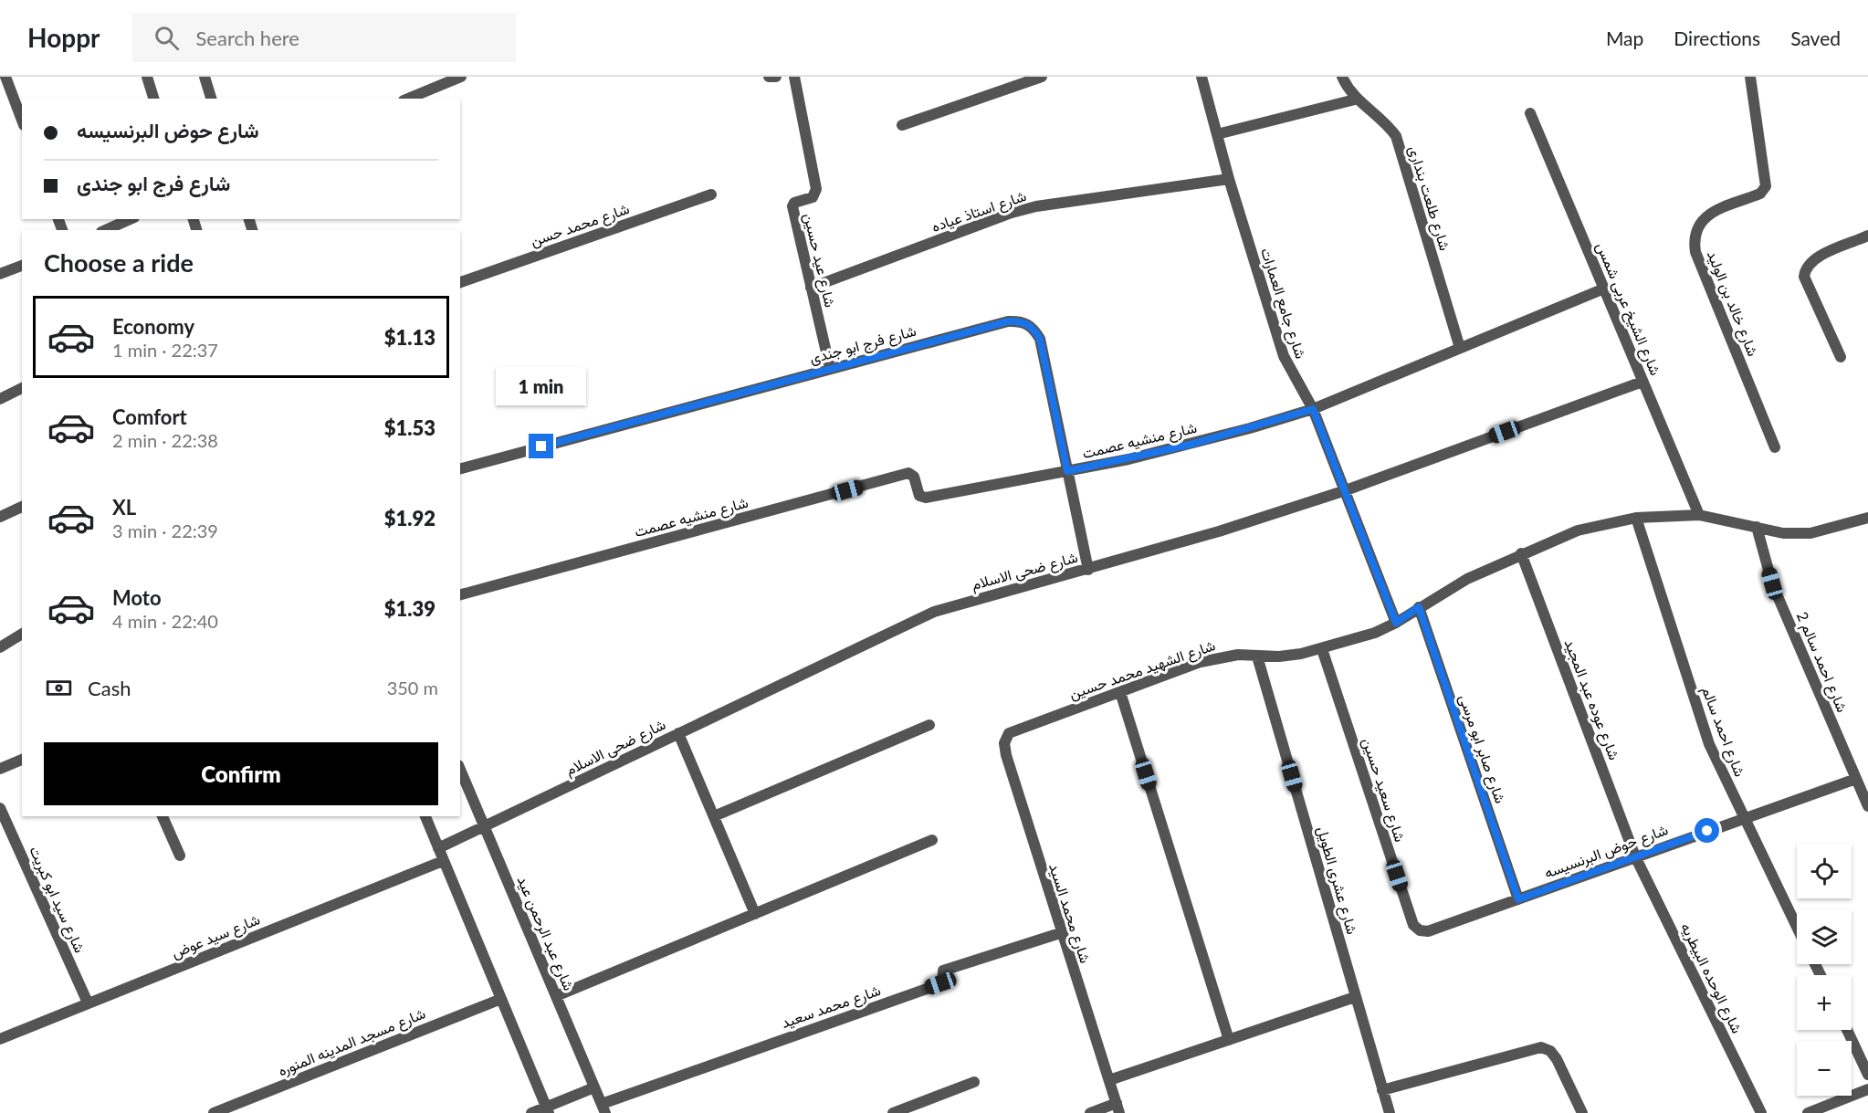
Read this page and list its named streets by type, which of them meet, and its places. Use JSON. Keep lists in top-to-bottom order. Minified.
{"streets":{"street":["شارع طلعت بندارى","شارع استاذ عياده","شارع محمد حسن","شارع عيد حسين","شارع جامع العمارات","شارع خالد بن الوليد","شارع الشيخ عربى شمس","شارع فرج ابو جندى","شارع منشيه عصمت","شارع ضحى الاسلام","شارع احمد سالم 2","شارع الشهيد محمد حسين","شارع عوده عبد المجيد","شارع احمد سالم","شارع صابر ابو مرسى","شارع سعيد حسين","شارع حوض البرنسيسه","شارع عشرى الطويل","شارع سيد ابو كبريت","شارع محمد السيد","شارع عبد الرحمن عيد","شارع سيد عوض","شارع الوحده البيطريه","شارع محمد سعيد","شارع مسجد المدينه المنوره"]},"crossings":[["شارع طلعت بندارى","شارع منشيه عصمت"],["شارع استاذ عياده","شارع عيد حسين"],["شارع استاذ عياده","شارع جامع العمارات"],["شارع عيد حسين","شارع فرج ابو جندى"],["شارع جامع العمارات","شارع منشيه عصمت"],["شارع جامع العمارات","شارع ضحى الاسلام"],["شارع جامع العمارات","شارع الشهيد محمد حسين"],["شارع الشيخ عربى شمس","شارع منشيه عصمت"],["شارع الشيخ عربى شمس","شارع ضحى الاسلام"],["شارع الشيخ عربى شمس","شارع الشهيد محمد حسين"],["شارع فرج ابو جندى","شارع منشيه عصمت"],["شارع فرج ابو جندى","شارع ضحى الاسلام"],["شارع ضحى الاسلام","شارع عبد الرحمن عيد"],["شارع احمد سالم 2","شارع الشهيد محمد حسين"],["شارع احمد سالم 2","شارع حوض البرنسيسه"],["شارع الشهيد محمد حسين","شارع عوده عبد المجيد"],["شارع الشهيد محمد حسين","شارع احمد سالم"],["شارع الشهيد محمد حسين","شارع صابر ابو مرسى"],["شارع الشهيد محمد حسين","شارع سعيد حسين"],["شارع الشهيد محمد حسين","شارع عشرى الطويل"],["شارع الشهيد محمد حسين","شارع محمد السيد"],["شارع عوده عبد المجيد","شارع حوض البرنسيسه"],["شارع عوده عبد المجيد","شارع الوحده البيطريه"],["شارع احمد سالم","شارع حوض البرنسيسه"],["شارع صابر ابو مرسى","شارع حوض البرنسيسه"],["شارع سعيد حسين","شارع حوض البرنسيسه"],["شارع حوض البرنسيسه","شارع الوحده البيطريه"],["شارع سيد ابو كبريت","شارع سيد عوض"],["شارع محمد السيد","شارع محمد سعيد"],["شارع عبد الرحمن عيد","شارع محمد سعيد"]],"page":{"header":"Hoppr","search":"Search here","nav":["Map","Directions","Saved"],"banner":["شارع حوض البرنسيسه","شارع فرج ابو جندى"],"heading":"Choose a ride","list":[{"name":"Economy","note":"1 min · 22:37","value":"$1.13"},{"name":"Comfort","note":"2 min · 22:38","value":"$1.53"},{"name":"XL","note":"3 min · 22:39","value":"$1.92"},{"name":"Moto","note":"4 min · 22:40","value":"$1.39"}],"bubble":"1 min","pay":["Cash","350 m"],"buttons":"Confirm","map_buttons":["+","−"]}}
